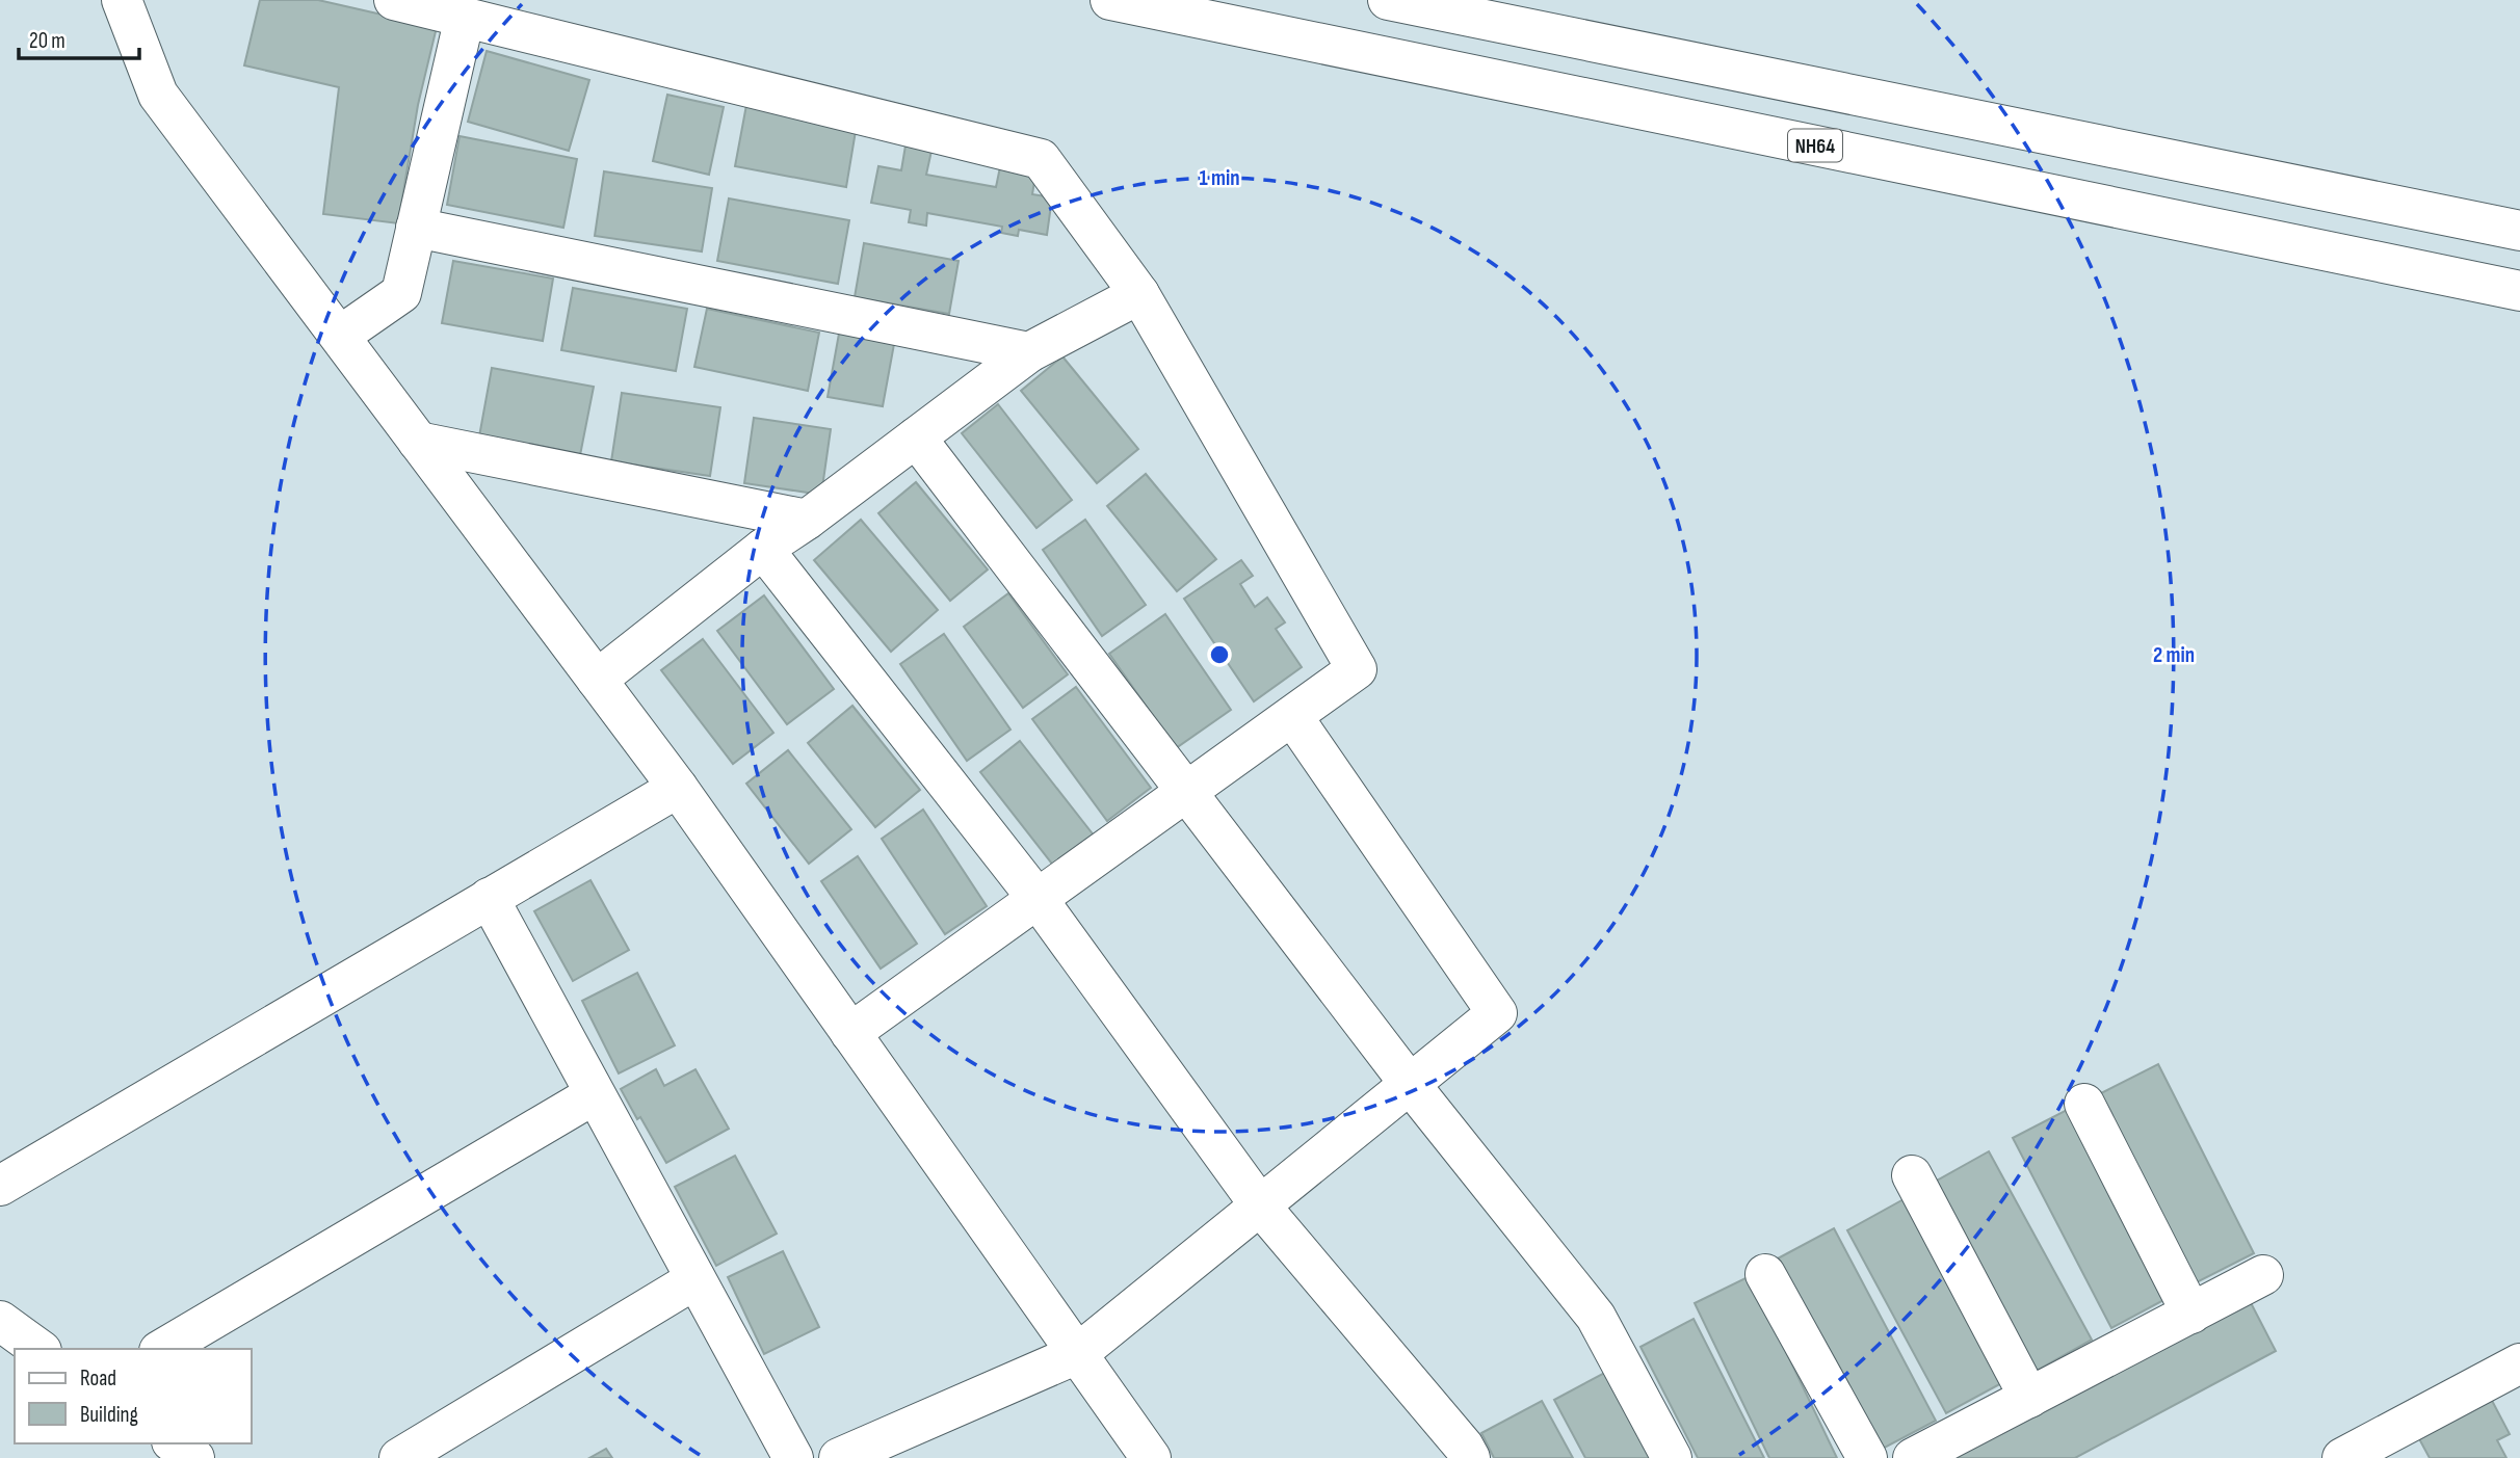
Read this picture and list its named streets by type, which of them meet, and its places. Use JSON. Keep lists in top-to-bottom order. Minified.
{"streets":{"main road":["NH64"]},"legend":["Road","Building"],"scale_bar":"20 m","rings":["1 min","2 min"]}
